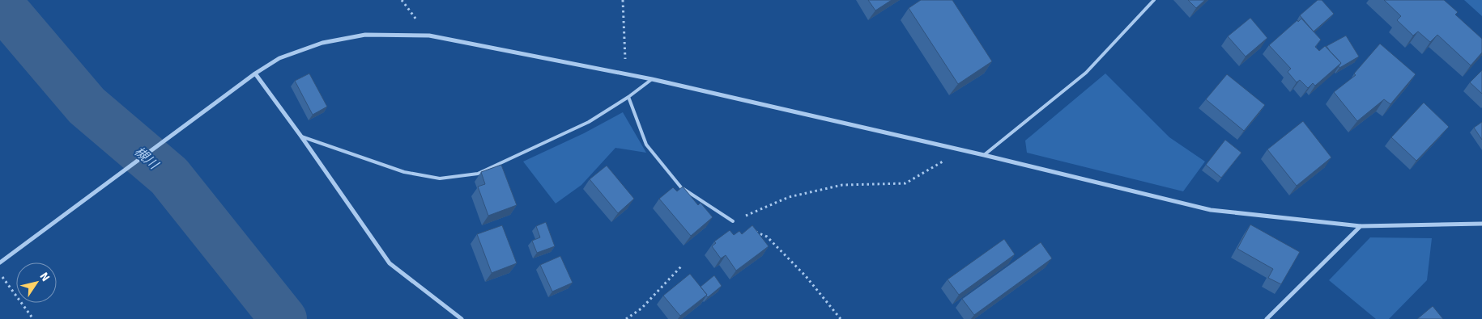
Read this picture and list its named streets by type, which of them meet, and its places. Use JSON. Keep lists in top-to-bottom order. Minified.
{"water":["槻川"],"north":"top right"}
